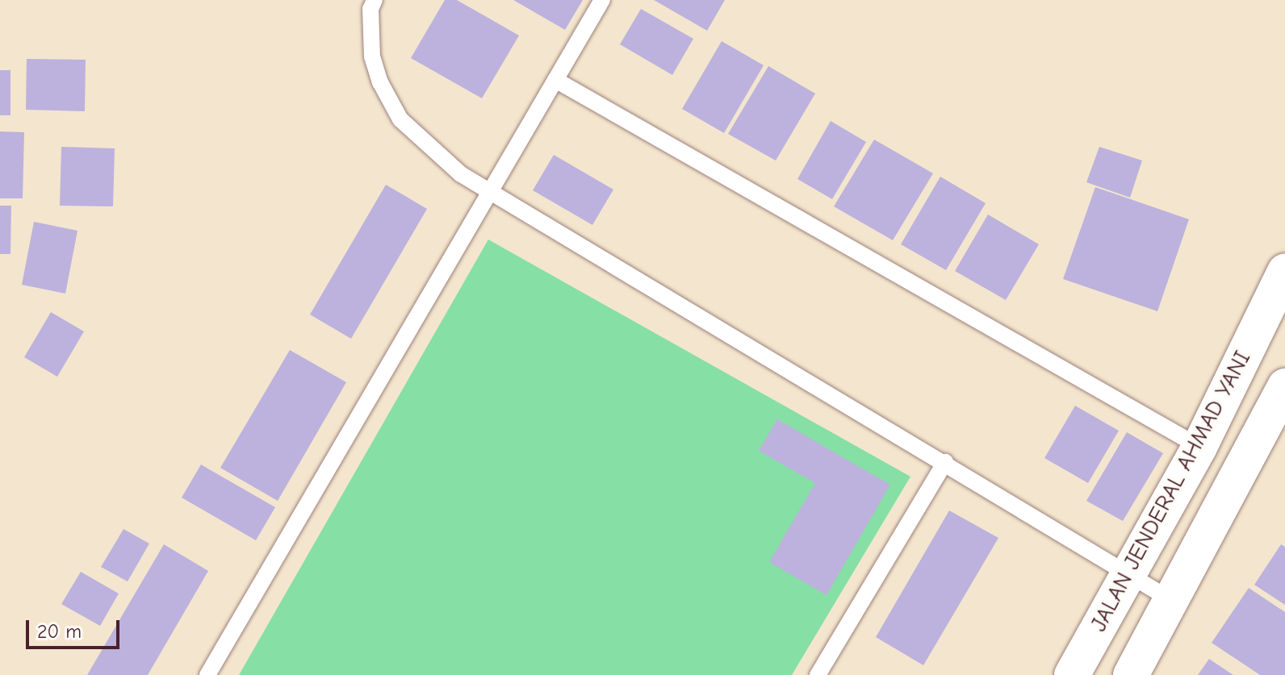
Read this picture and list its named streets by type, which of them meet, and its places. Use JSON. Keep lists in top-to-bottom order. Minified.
{"streets":{"main road":["JALAN JENDERAL AHMAD YANI"]},"scale_bar":"20 m"}
